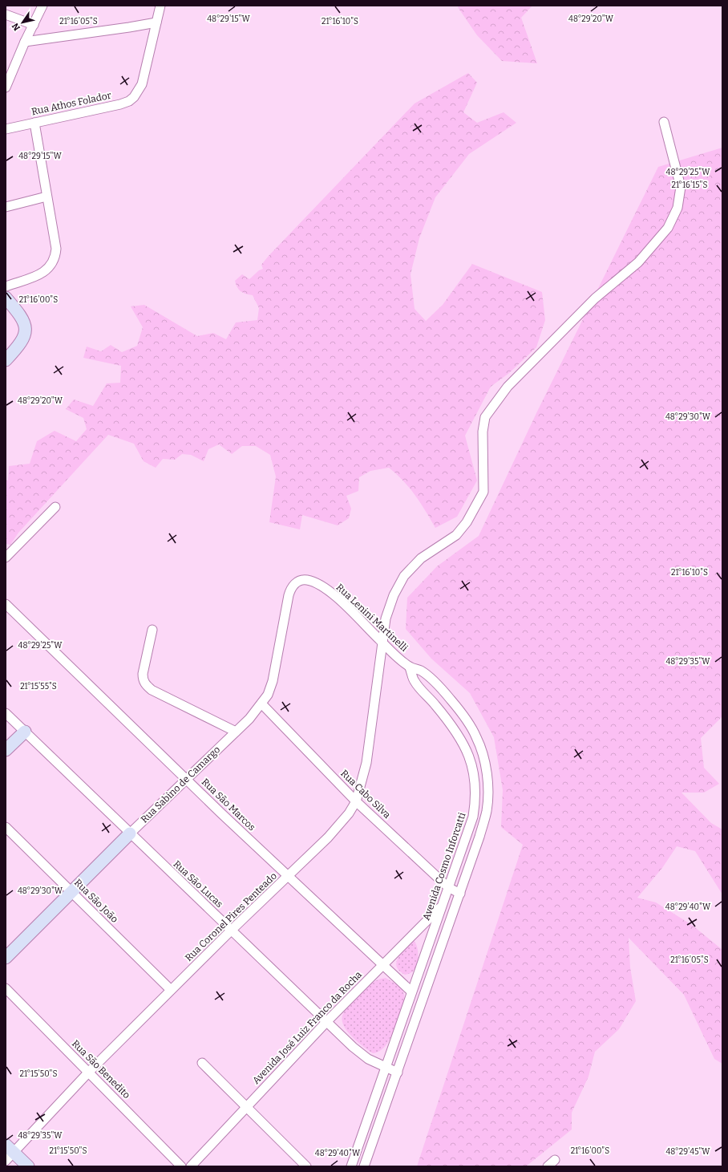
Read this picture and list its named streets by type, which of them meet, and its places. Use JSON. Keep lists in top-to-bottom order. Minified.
{"streets":{"street":["Rua Athos Folador","Rua Lenini Martinelli","Rua Sabino de Camargo","Rua Cabo Silva","Rua São Marcos","Avenida Cosmo Inforcatti","Rua São Lucas","Rua São João","Rua Coronel Pires Penteado","Avenida José Luiz Franco da Rocha","Rua São Benedito"]},"crossings":[["Rua Lenini Martinelli","Rua Sabino de Camargo"],["Rua Lenini Martinelli","Avenida Cosmo Inforcatti"],["Rua Lenini Martinelli","Rua Coronel Pires Penteado"],["Rua Sabino de Camargo","Rua Cabo Silva"],["Rua Sabino de Camargo","Rua São Marcos"],["Rua Sabino de Camargo","Rua São Lucas"],["Rua Sabino de Camargo","Rua São João"],["Rua Cabo Silva","Avenida Cosmo Inforcatti"],["Rua Cabo Silva","Rua Coronel Pires Penteado"],["Rua São Marcos","Avenida Cosmo Inforcatti"],["Rua São Marcos","Rua Coronel Pires Penteado"],["Rua São Marcos","Avenida José Luiz Franco da Rocha"],["Avenida Cosmo Inforcatti","Rua São Lucas"],["Avenida Cosmo Inforcatti","Avenida José Luiz Franco da Rocha"],["Rua São Lucas","Rua Coronel Pires Penteado"],["Rua São Lucas","Avenida José Luiz Franco da Rocha"],["Rua São João","Rua Coronel Pires Penteado"],["Rua Coronel Pires Penteado","Rua São Benedito"]],"north":"bottom left","coordinates":["48°29'15\"W","48°29'20\"W","21°16'05\"S","21°16'10\"S","48°29'25\"W","21°16'15\"S","21°16'00\"S","48°29'30\"W","48°29'35\"W","21°15'55\"S","48°29'40\"W","21°15'50\"S","48°29'45\"W"]}
